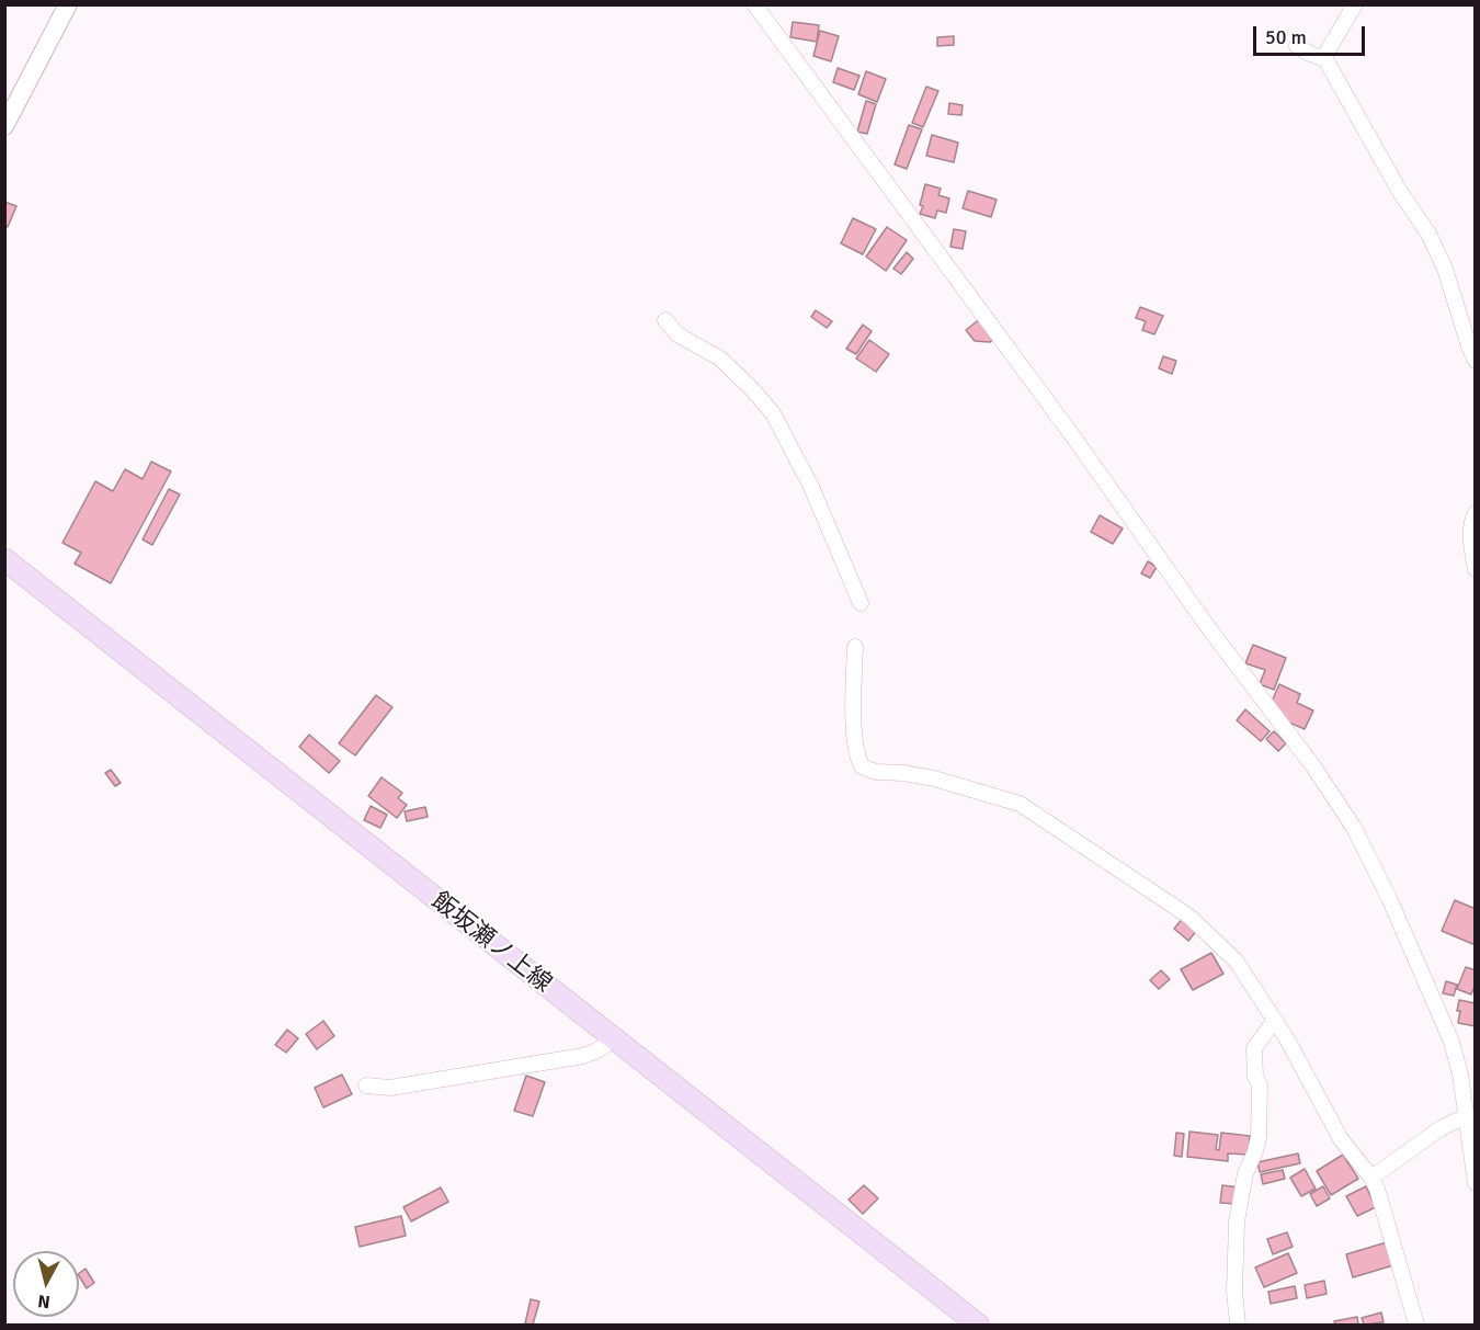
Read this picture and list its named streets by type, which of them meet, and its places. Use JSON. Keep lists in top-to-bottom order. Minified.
{"streets":{"main road":["飯坂瀬ノ上線"]},"scale_bar":"50 m","north":"bottom"}
